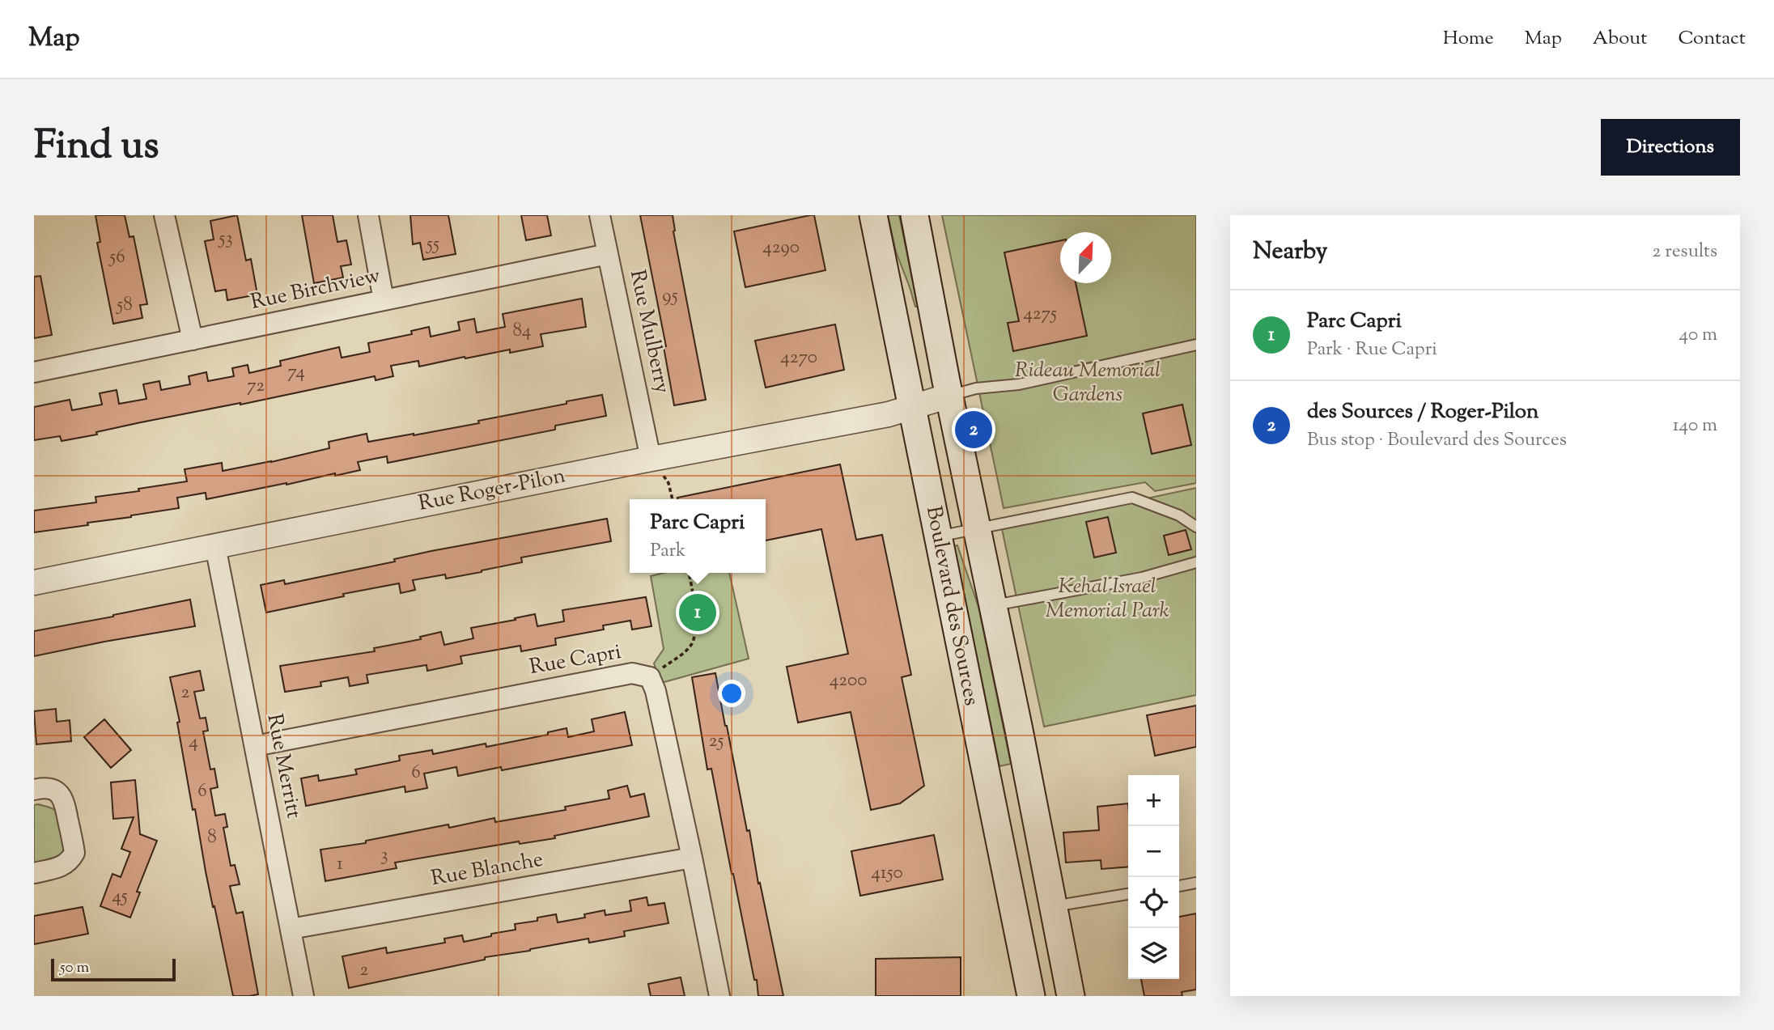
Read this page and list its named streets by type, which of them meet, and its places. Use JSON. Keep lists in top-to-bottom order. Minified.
{"streets":{"main road":["Boulevard des Sources"],"street":["Rue Birchview","Rue Mulberry","Rue Roger-Pilon","Rue Capri","Rue Merritt","Rue Blanche"]},"crossings":[["Rue Birchview","Rue Mulberry"],["Rue Mulberry","Rue Roger-Pilon"],["Rue Roger-Pilon","Boulevard des Sources"],["Rue Roger-Pilon","Rue Merritt"],["Rue Capri","Rue Merritt"],["Rue Capri","Rue Blanche"],["Rue Merritt","Rue Blanche"]],"parks":["Rideau Memorial Gardens","Kehal Israel Memorial Park"],"house_numbers":["53","55","4290","56","95","58","4275","84","4270","74","72","4200","2","25","4","6","6","8","3","1","4150","45","2"],"scale_bar":"50 m","north":"top right","page":{"header":"Map","nav":["Home","Map","About","Contact"],"title":"Find us","buttons":"Directions","heading":["Nearby","2 results"],"list":[{"mark":"1","name":"Parc Capri","note":"Park · Rue Capri","value":"40 m"},{"mark":"2","name":"des Sources / Roger-Pilon","note":"Bus stop · Boulevard des Sources","value":"140 m"}],"pins":["2","1"],"popup":["Parc Capri","Park"],"map_buttons":["+","−"],"scale":"50 m"}}
